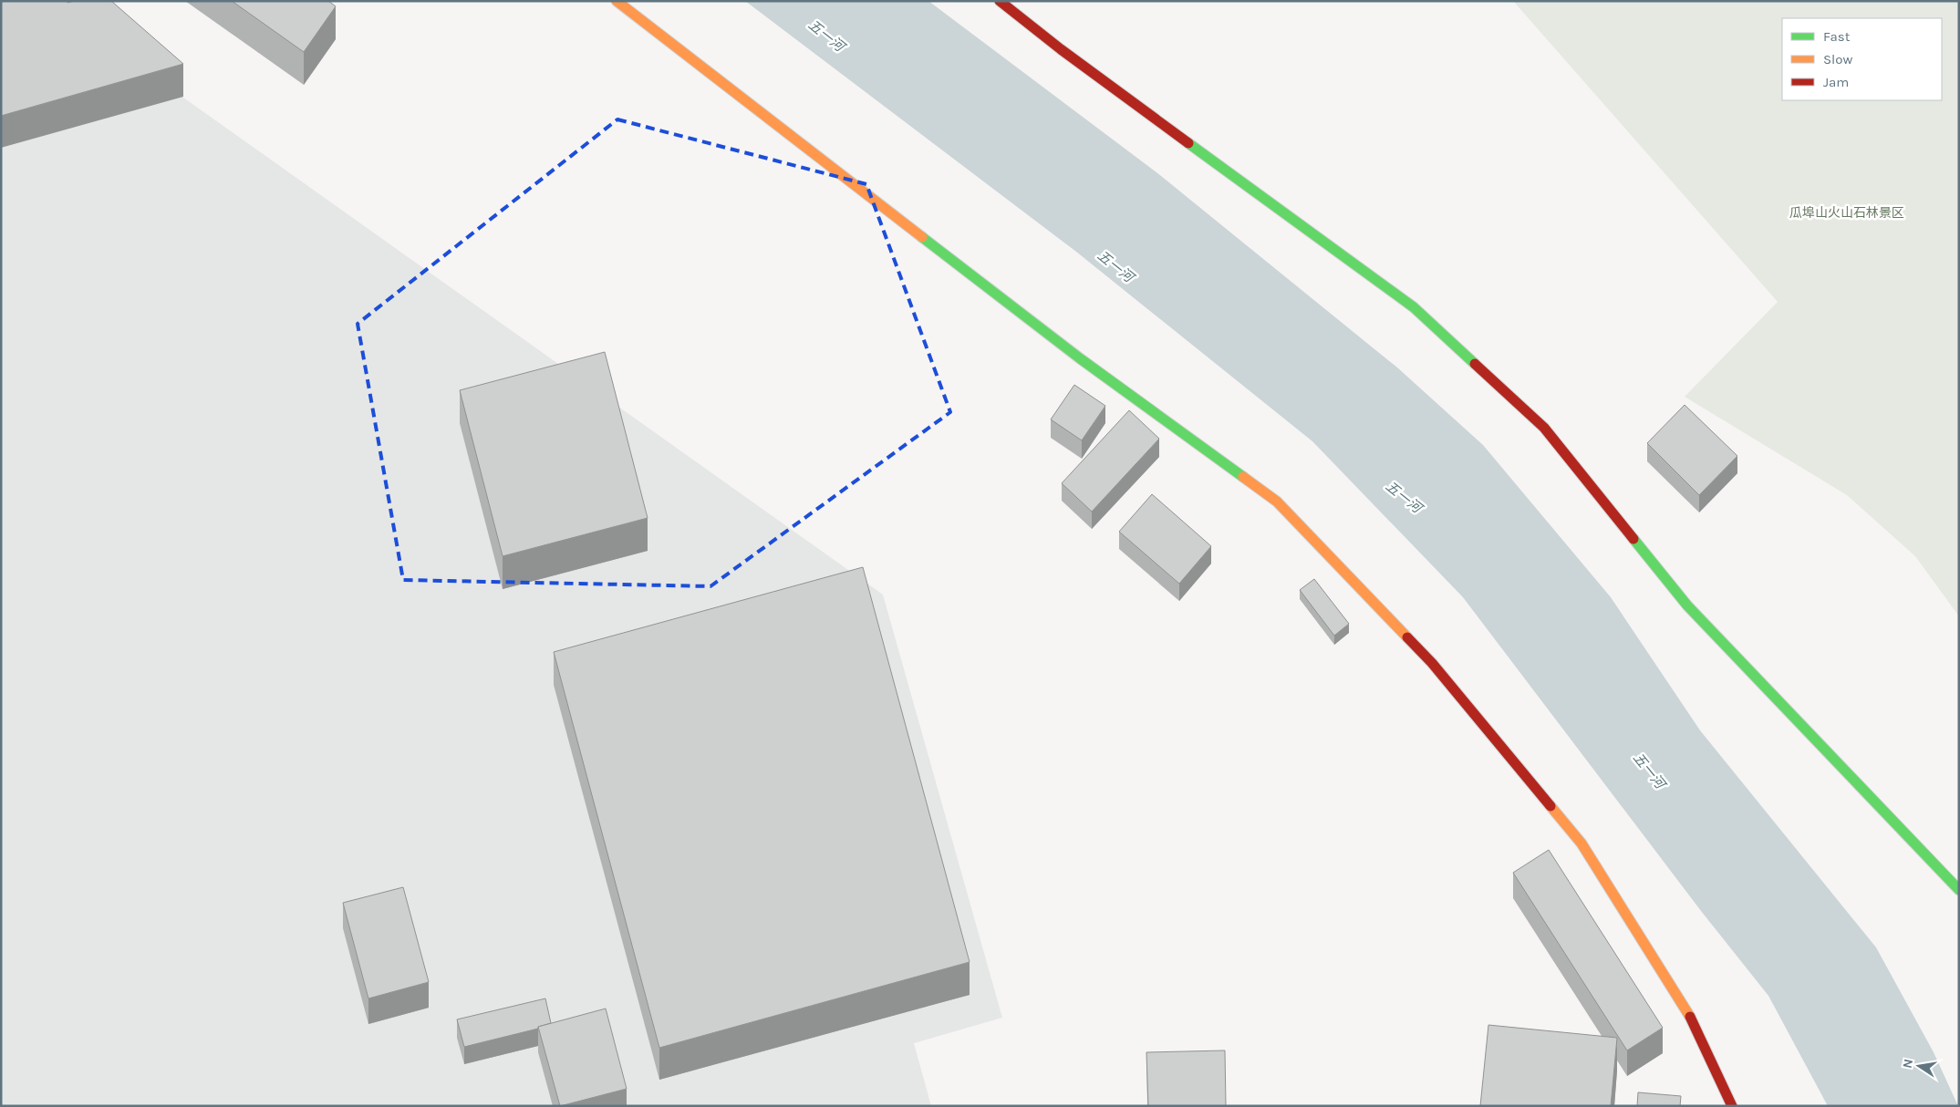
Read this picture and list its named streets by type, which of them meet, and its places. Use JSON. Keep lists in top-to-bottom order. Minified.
{"water":["五一河"],"parks":["瓜埠山火山石林景区"],"legend":["Fast","Slow","Jam"],"north":"left"}
